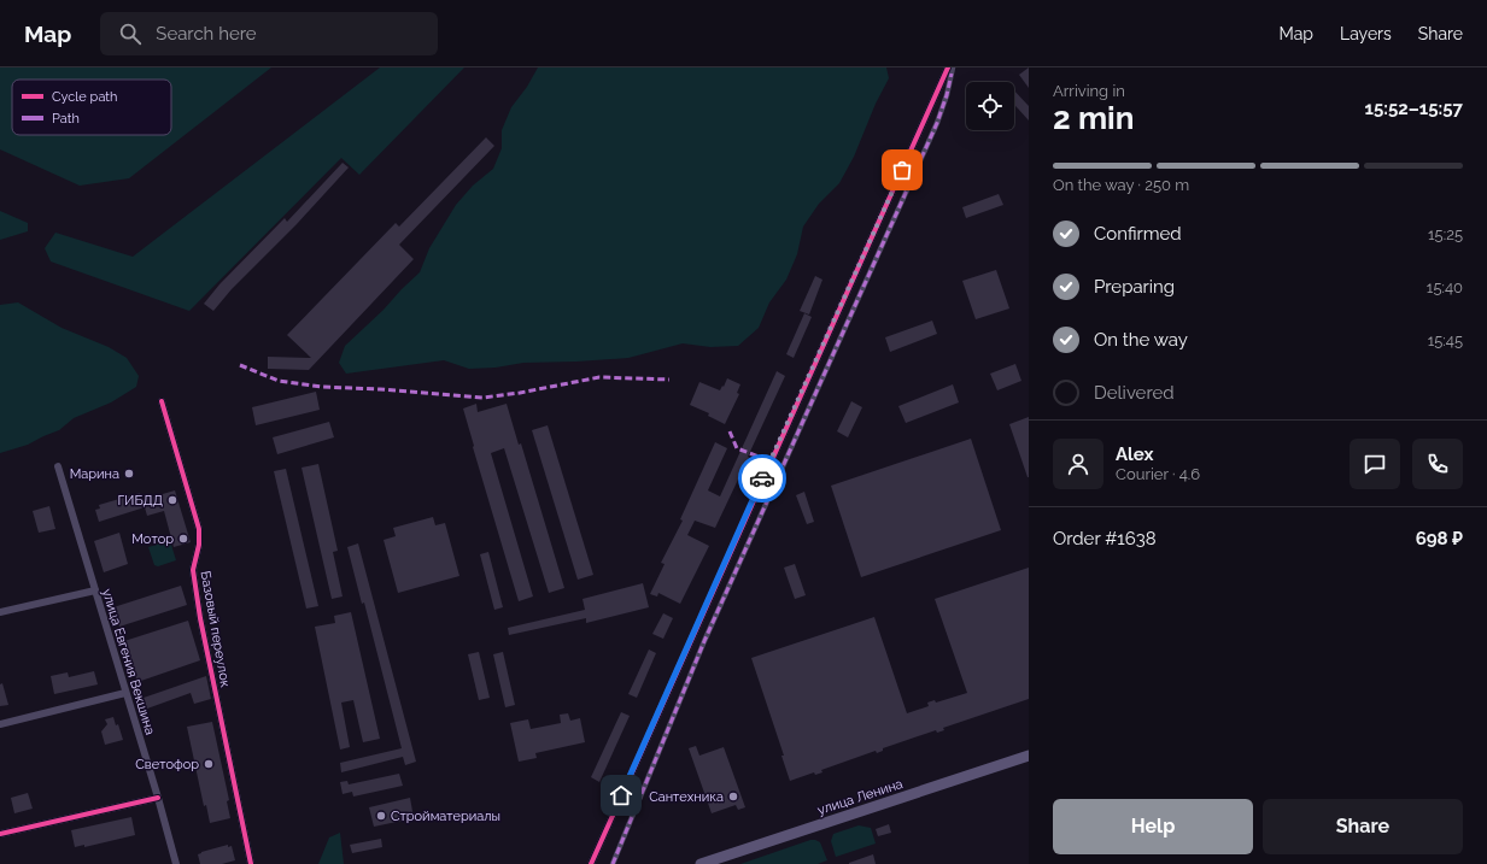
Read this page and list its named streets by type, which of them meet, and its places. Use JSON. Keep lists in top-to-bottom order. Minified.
{"streets":{"main road":["улица Ленина"],"street":["Базовый переулок","улица Евгения Векшина"]},"places":["Марина","ГИБДД","Мотор","Светофор","Сантехника","Стройматериалы"],"legend":["Cycle path","Path"],"page":{"header":"Map","search":"Search here","nav":["Map","Layers","Share"],"heading":["2 min","Arriving in","15:52–15:57"],"panel":["Alex","Courier · 4.6","Order #1638","698 ₽"],"bar":"On the way · 250 m","list":[["Confirmed","15:25"],["Preparing","15:40"],["On the way","15:45"],"Delivered"],"buttons":["Help","Share"]}}
